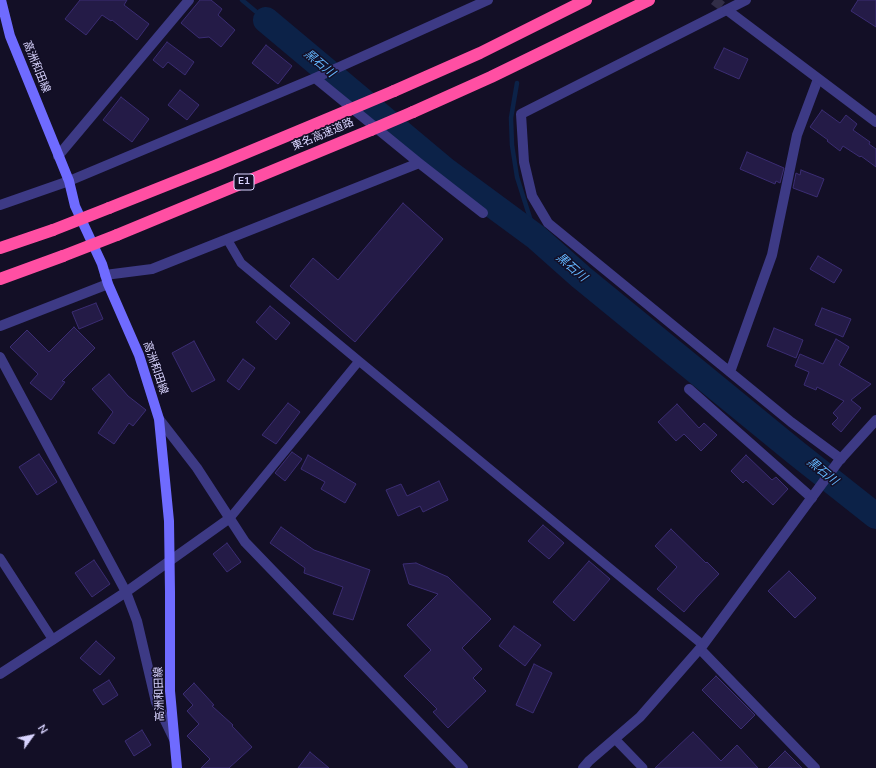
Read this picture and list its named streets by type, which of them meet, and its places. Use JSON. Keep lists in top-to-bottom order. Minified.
{"streets":{"highway":["東名高速道路","E1"],"main road":["高洲和田線"]},"water":["黒石川"],"north":"top right"}
